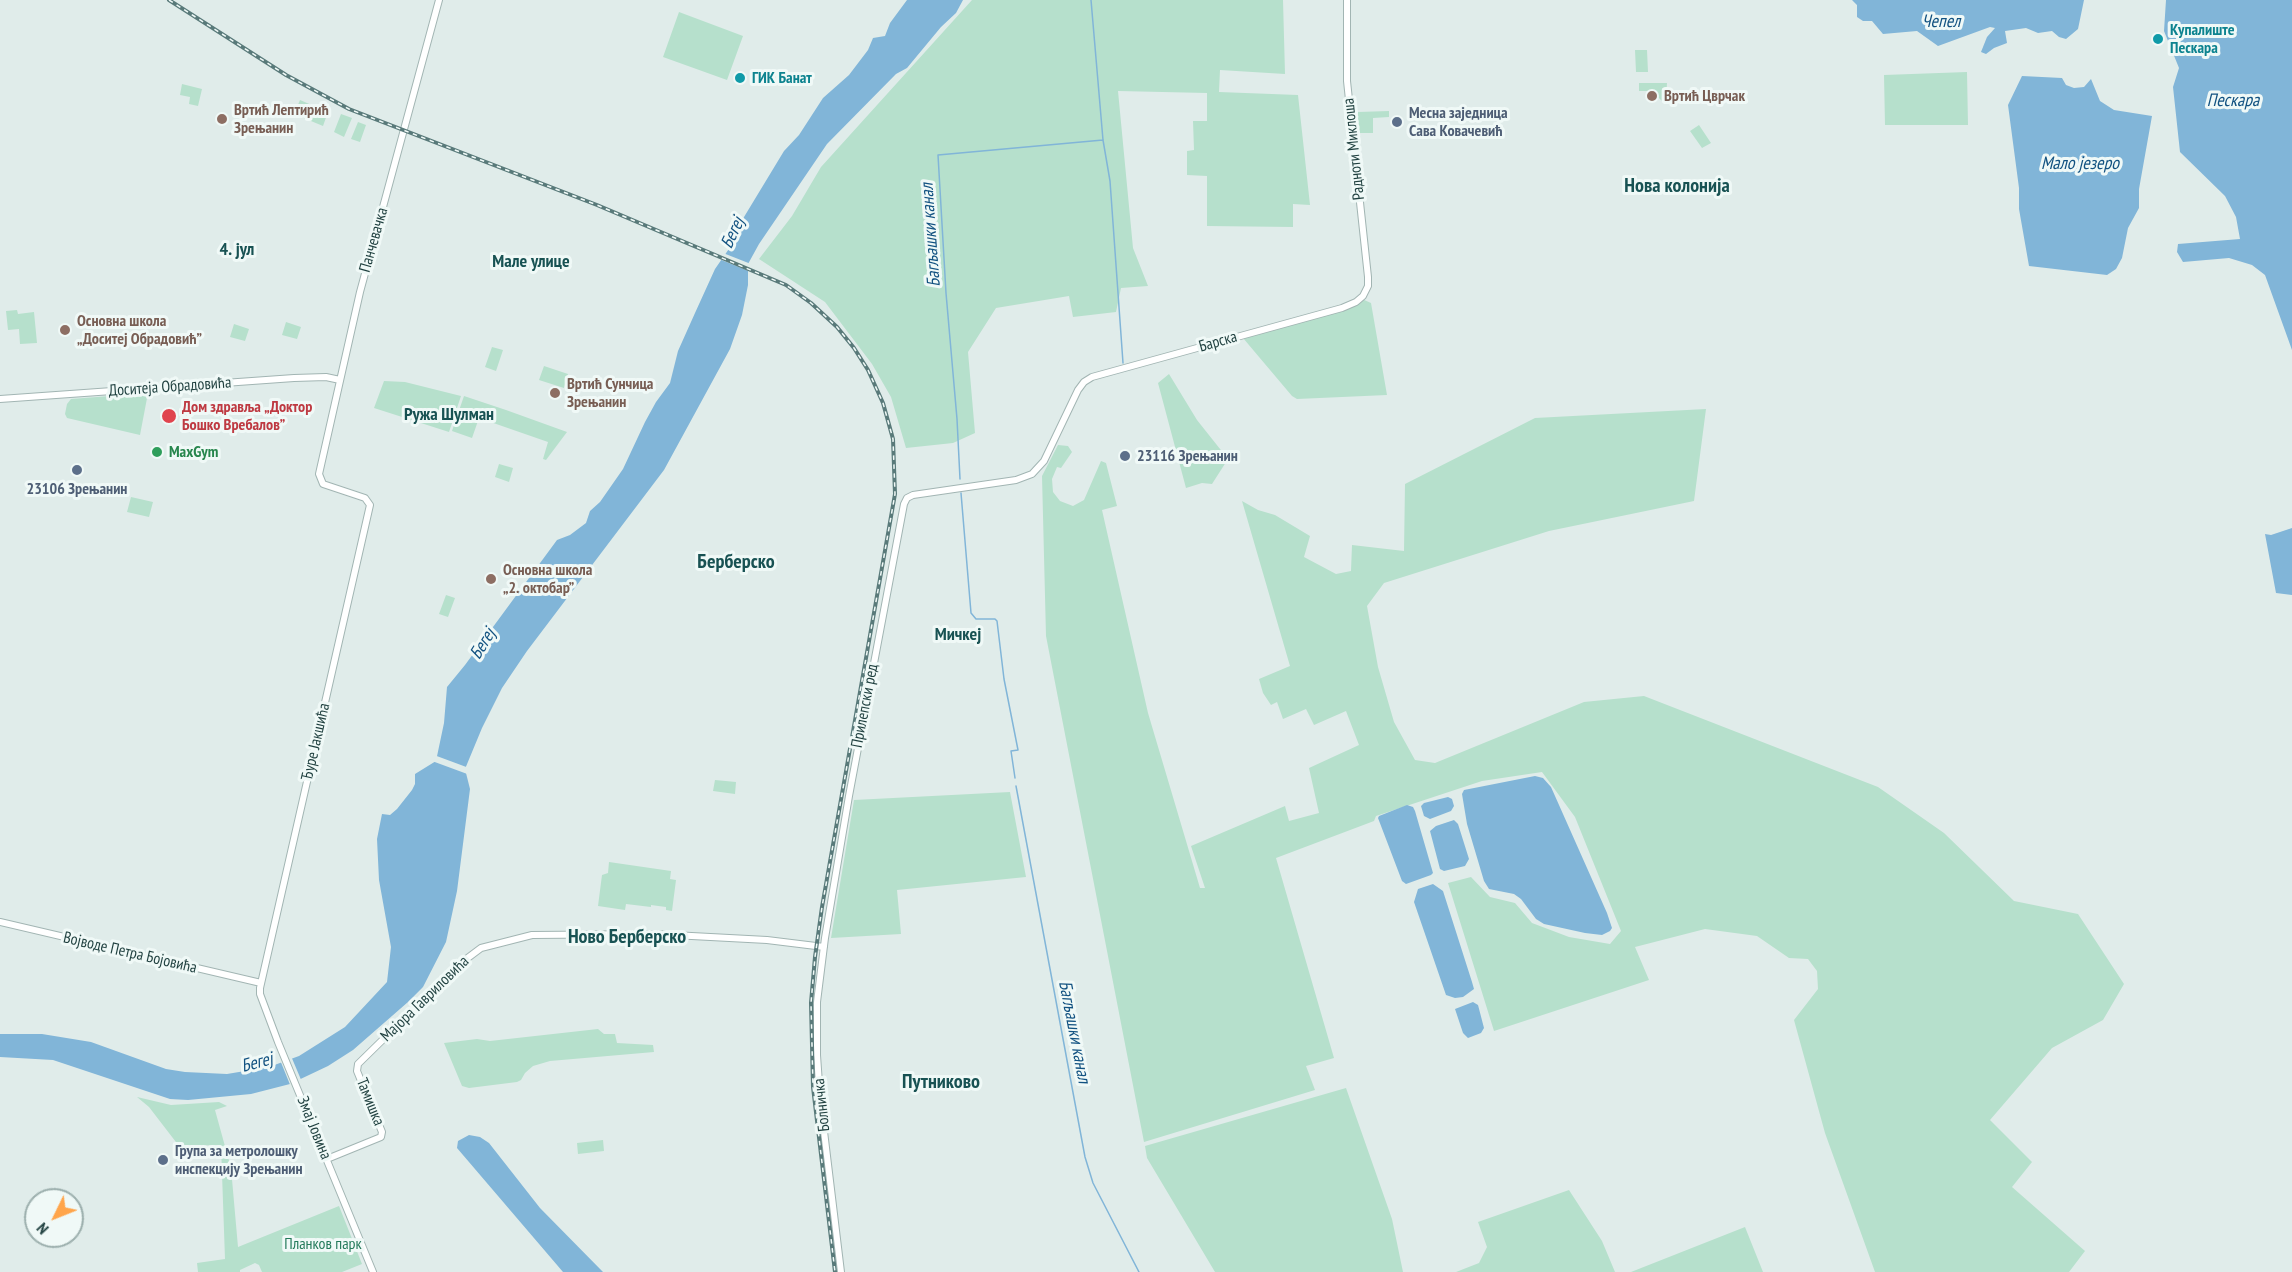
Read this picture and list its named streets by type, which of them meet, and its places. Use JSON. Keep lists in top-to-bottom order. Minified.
{"streets":{"street":["Радноти Миклоша","Панчевачка","Барска","Доситеја Обрадовића","Прилепски ред","Ђуре Јакшића","Војводе Петра Бојовића","Мајора Гавриловића","Тамишка","Болничка","Змај Јовина"]},"crossings":[["Радноти Миклоша","Барска"],["Панчевачка","Доситеја Обрадовића"],["Панчевачка","Ђуре Јакшића"],["Барска","Прилепски ред"],["Прилепски ред","Болничка"],["Ђуре Јакшића","Војводе Петра Бојовића"],["Ђуре Јакшића","Змај Јовина"],["Војводе Петра Бојовића","Змај Јовина"],["Мајора Гавриловића","Тамишка"],["Мајора Гавриловића","Болничка"],["Тамишка","Змај Јовина"]],"districts":["Нова колонија","4. јул","Мале улице","Ружа Шулман","Берберско","Мичкеј","Ново Берберско","Путниково"],"water":["Чепел","Пескара","Мало језеро","Бегеј","Багљашки канал"],"parks":["Планков парк"],"places":["Купалиште Пескара","ГИК Банат","Вртић Цврчак","Вртић Лептирић Зрењанин","Месна заједница Сава Ковачевић","Основна школа „Доситеј Обрадовић”","Вртић Сунчица Зрењанин","Дом здравља „Доктор Бошко Вребалов”","MaxGym","23116 Зрењанин","23106 Зрењанин","Основна школа „2. октобар”","Група за метролошку инспекцију Зрењанин"],"north":"bottom left"}
